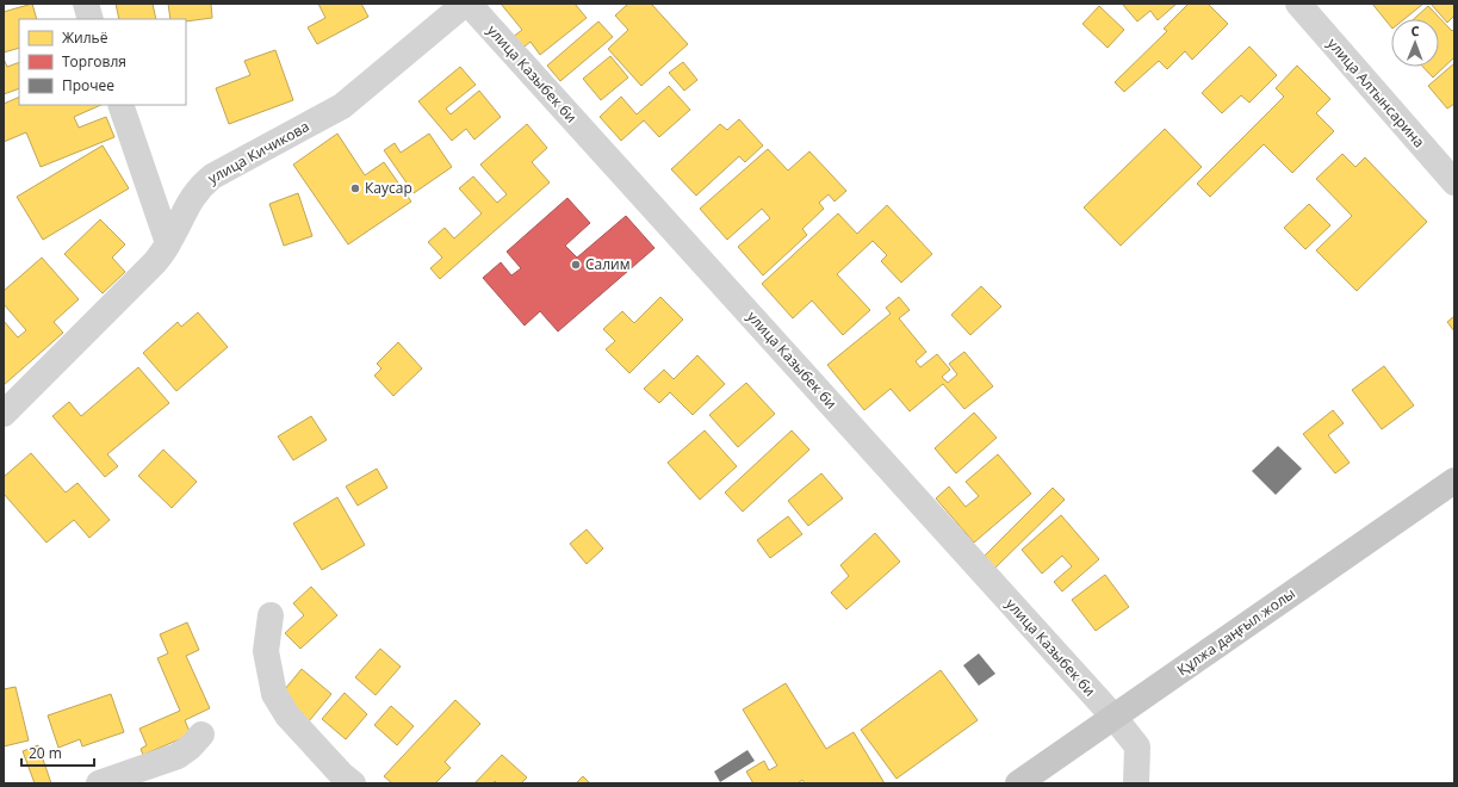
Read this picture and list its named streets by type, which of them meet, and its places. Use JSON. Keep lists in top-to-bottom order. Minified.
{"streets":{"main road":["Құлжа даңғыл жолы"],"street":["улица Казыбек би","улица Алтынсарина","улица Кичикова"]},"crossings":[["улица Казыбек би","Құлжа даңғыл жолы"]],"places":["Каусар","Салим"],"legend":["Жильё","Торговля","Прочее"],"scale_bar":"20 m","north":"top"}
